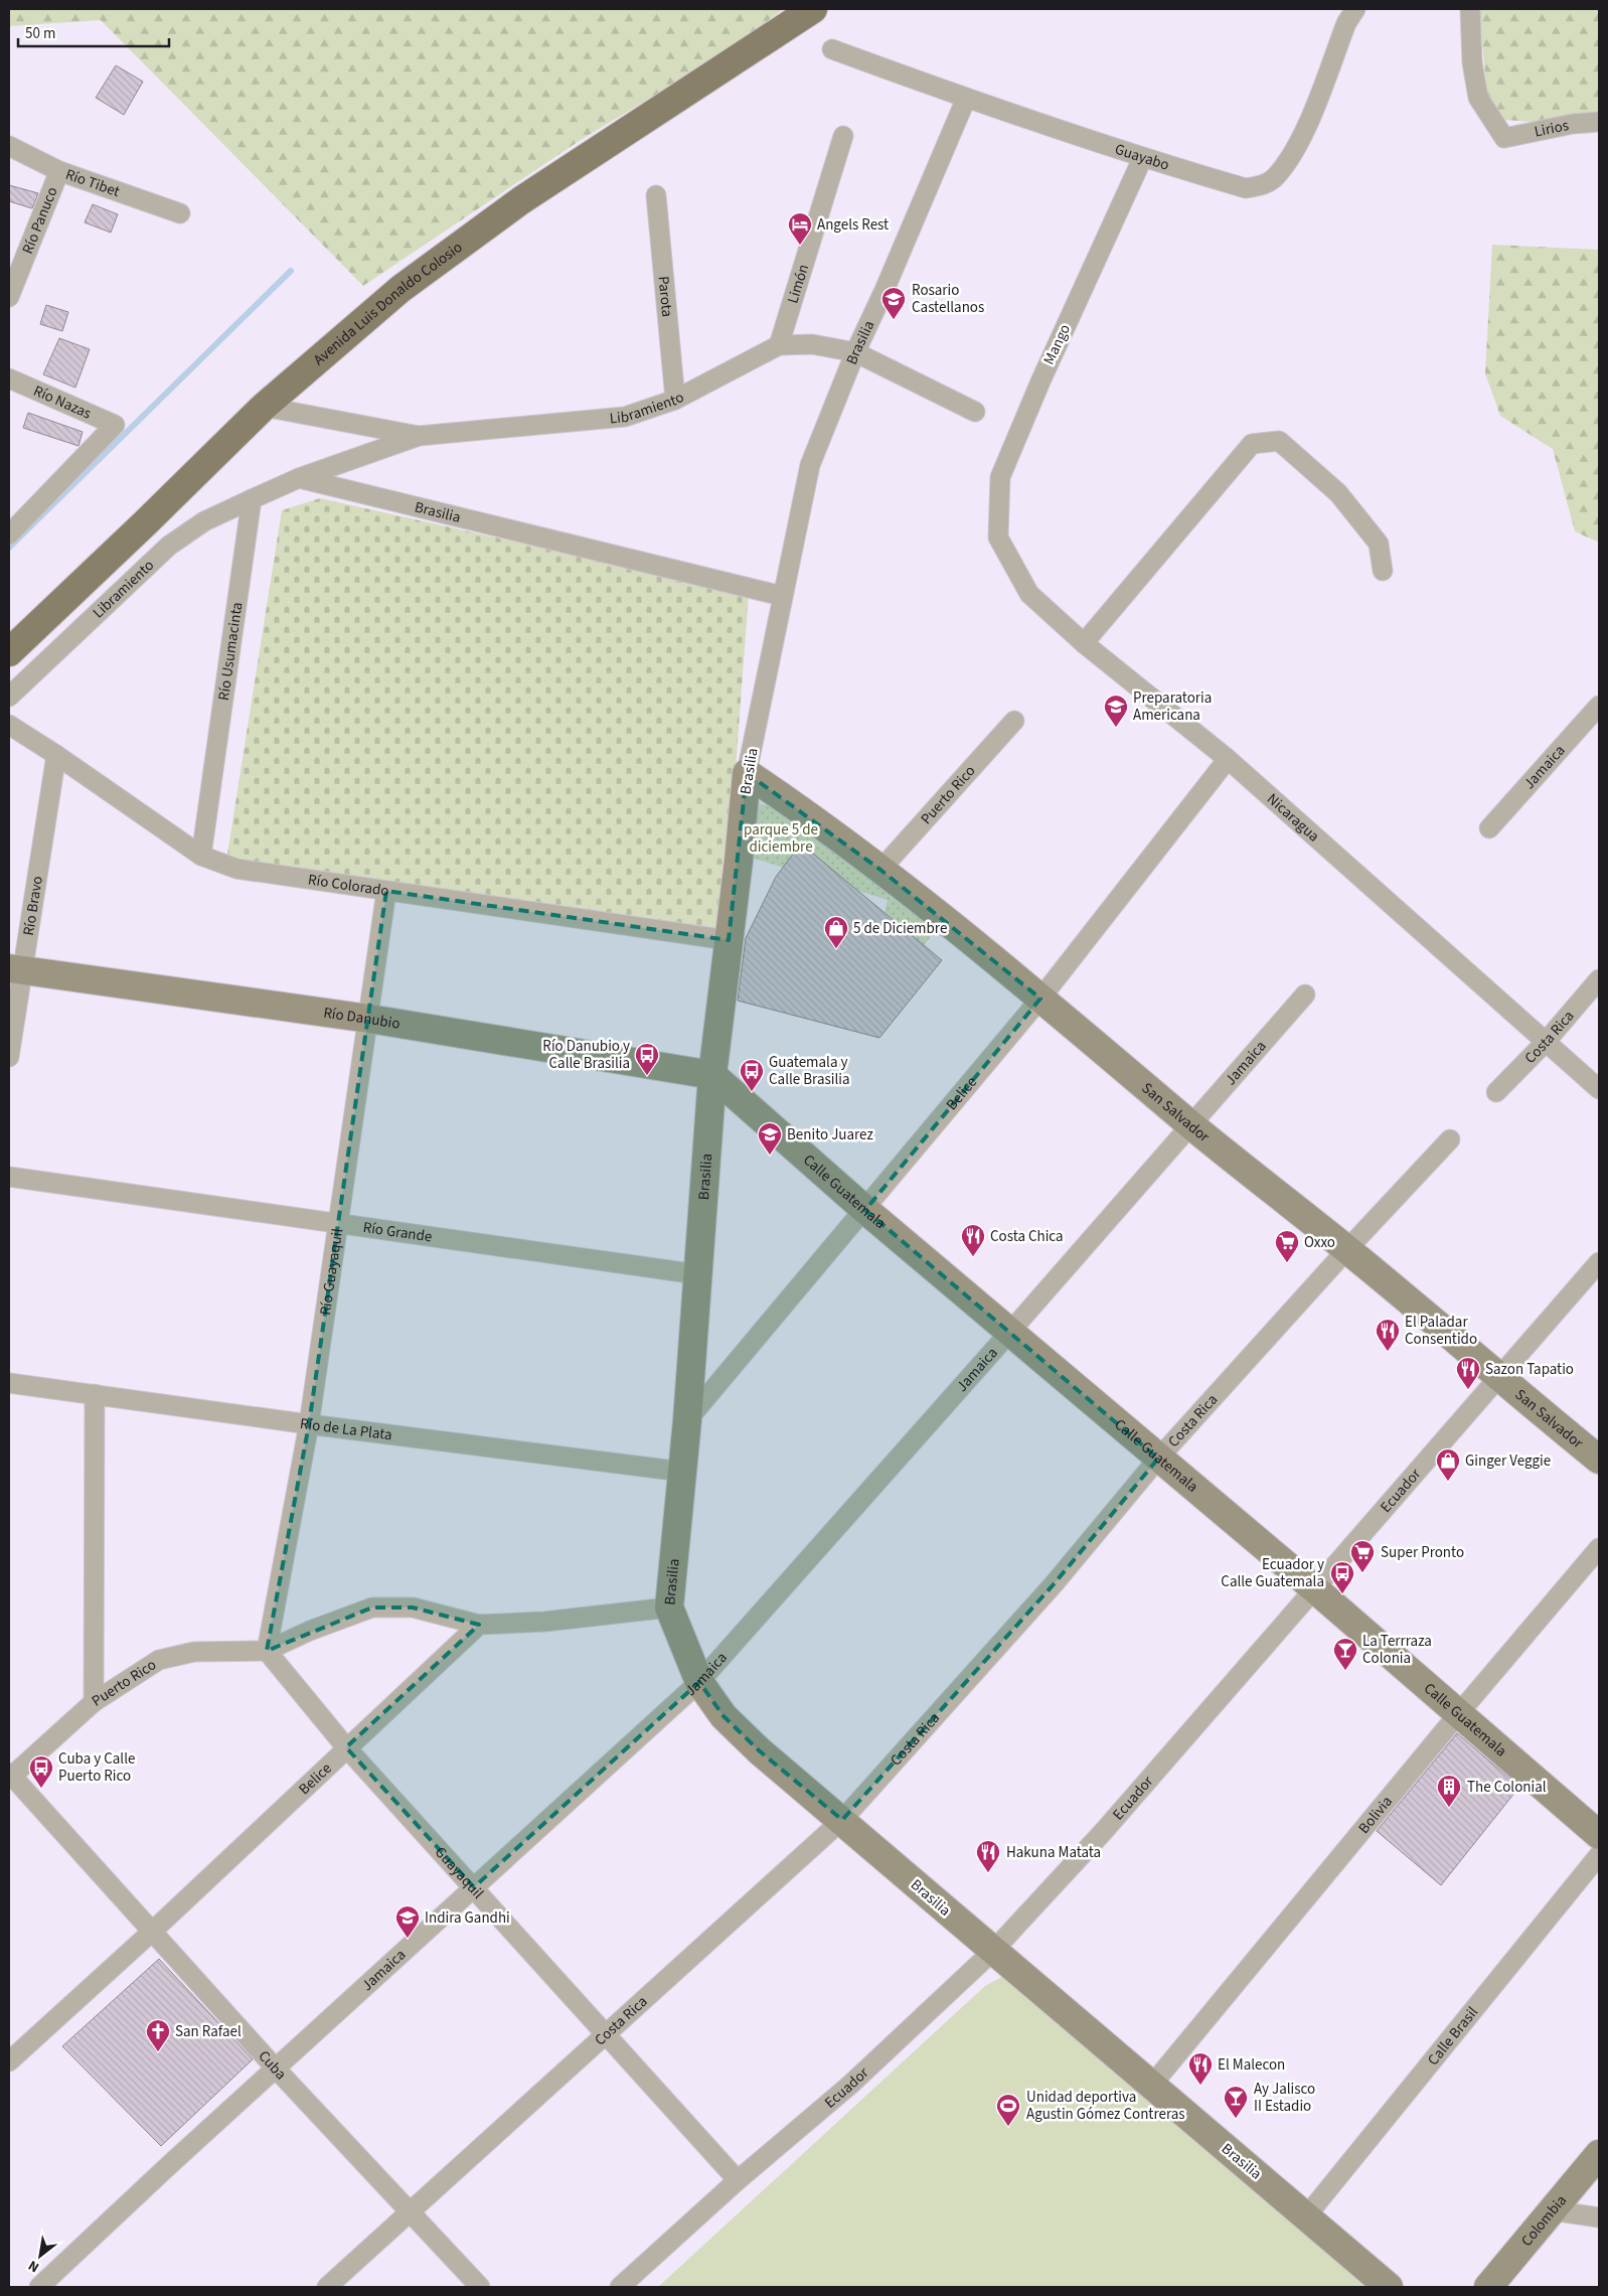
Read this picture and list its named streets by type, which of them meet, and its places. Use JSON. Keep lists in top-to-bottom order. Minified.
{"streets":{"main road":["Avenida Luis Donaldo Colosio"],"street":["Lirios","Guayabo","Río Tibet","Río Panuco","Limón","Parota","Brasilia","Mango","Río Nazas","Libramiento","Río Usumacinta","Jamaica","Puerto Rico","Nicaragua","Río Colorado","Río Bravo","Río Danubio","Costa Rica","Belice","San Salvador","Calle Guatemala","Río Grande","Río Guayaquil","Río de La Plata","Ecuador","Bolivia","Guayaquil","Calle Brasil","Cuba","Colombia"]},"crossings":[["Guayabo","Brasilia"],["Guayabo","Mango"],["Río Tibet","Río Panuco"],["Limón","Libramiento"],["Parota","Libramiento"],["Brasilia","Libramiento"],["Brasilia","Jamaica"],["Brasilia","Río Colorado"],["Brasilia","Río Danubio"],["Brasilia","Costa Rica"],["Brasilia","Belice"],["Brasilia","San Salvador"],["Brasilia","Calle Guatemala"],["Brasilia","Río Grande"],["Brasilia","Río de La Plata"],["Brasilia","Ecuador"],["Brasilia","Bolivia"],["Brasilia","Calle Brasil"],["Mango","Nicaragua"],["Libramiento","Río Usumacinta"],["Río Usumacinta","Río Colorado"],["Jamaica","San Salvador"],["Jamaica","Calle Guatemala"],["Jamaica","Guayaquil"],["Jamaica","Cuba"],["Puerto Rico","San Salvador"],["Puerto Rico","Río Guayaquil"],["Puerto Rico","Guayaquil"],["Puerto Rico","Cuba"],["Nicaragua","Costa Rica"],["Nicaragua","Belice"],["Río Colorado","Río Bravo"],["Río Colorado","Río Guayaquil"],["Río Bravo","Río Danubio"],["Río Danubio","Calle Guatemala"],["Río Danubio","Río Guayaquil"],["Costa Rica","San Salvador"],["Costa Rica","Calle Guatemala"],["Costa Rica","Guayaquil"],["Costa Rica","Cuba"],["Belice","San Salvador"],["Belice","Calle Guatemala"],["Belice","Guayaquil"],["Belice","Cuba"],["San Salvador","Ecuador"],["Calle Guatemala","Ecuador"],["Calle Guatemala","Bolivia"],["Río Grande","Río Guayaquil"],["Río Guayaquil","Río de La Plata"],["Río Guayaquil","Guayaquil"],["Ecuador","Guayaquil"]],"parks":["parque 5 de diciembre"],"places":{"hotel":["Angels Rest"],"school or university":["Rosario Castellanos","Preparatoria Americana","Benito Juarez","Indira Gandhi"],"shop":["5 de Diciembre","Ginger Veggie"],"bus stop":["Río Danubio y Calle Brasilia","Guatemala y Calle Brasilia","Ecuador y Calle Guatemala","Cuba y Calle Puerto Rico"],"restaurant":["Costa Chica","El Paladar Consentido","Sazon Tapatio","Hakuna Matata","El Malecon"],"supermarket":["Oxxo","Super Pronto"],"bar":["La Terrraza Colonia","Ay Jalisco II Estadio"],"building":["The Colonial"],"church":["San Rafael"],"sports":["Unidad deportiva Agustin Gómez Contreras"]},"scale_bar":"50 m","north":"bottom left"}
